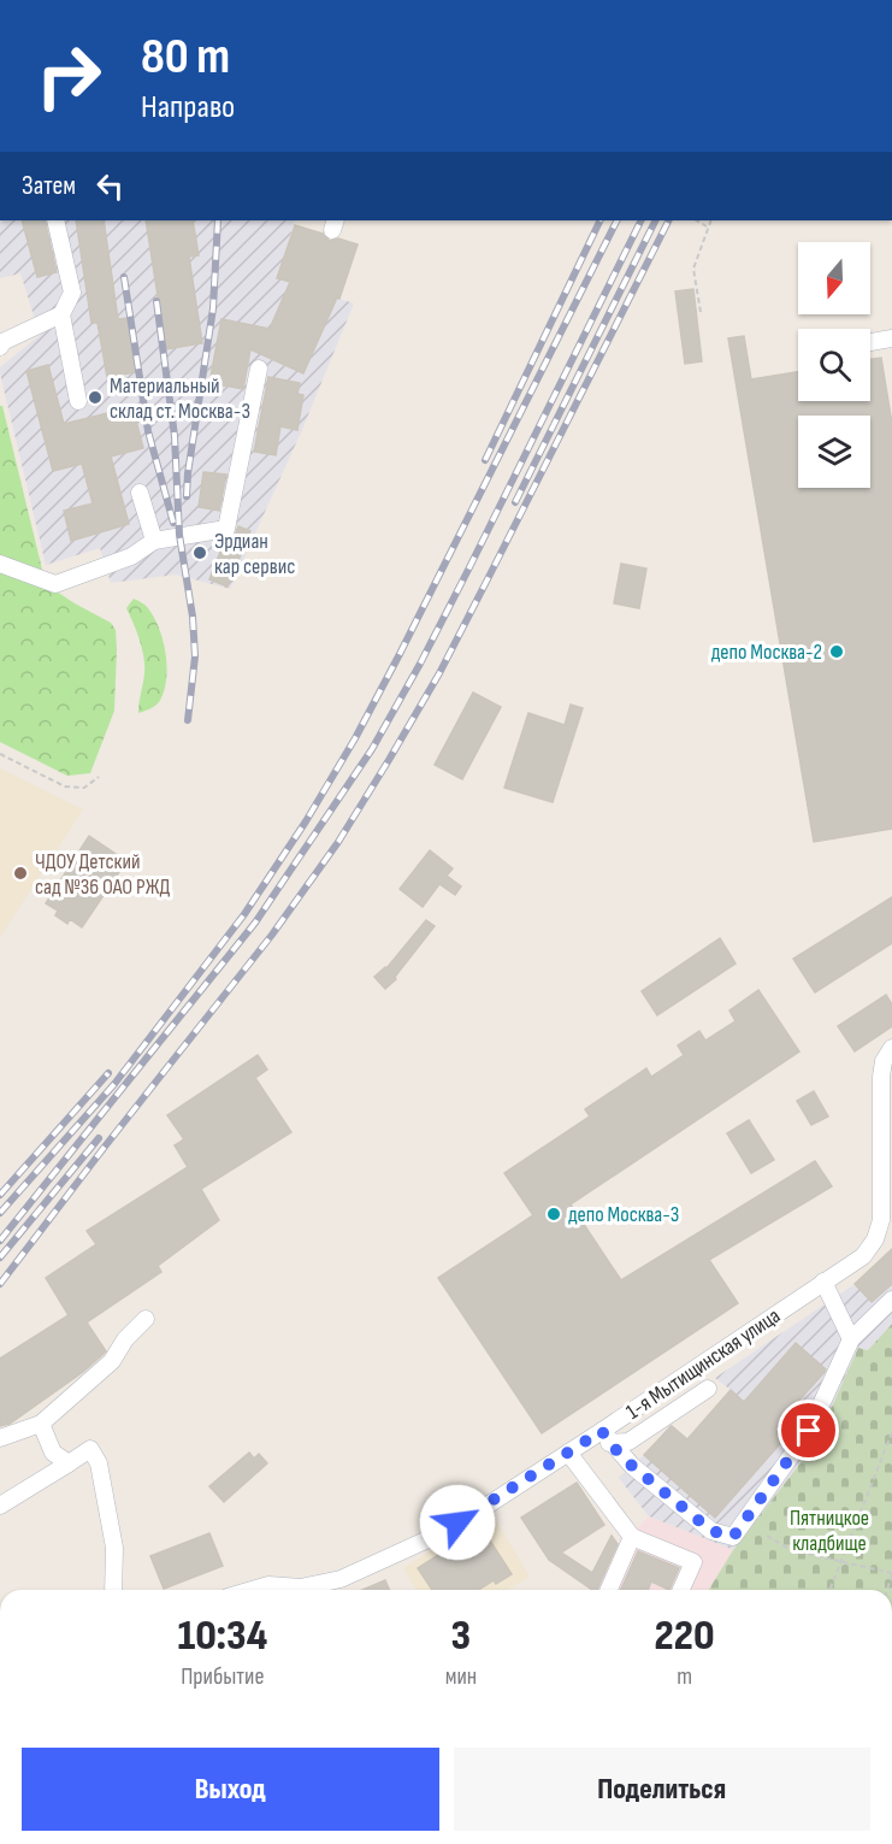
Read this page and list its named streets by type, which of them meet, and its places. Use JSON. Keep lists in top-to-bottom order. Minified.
{"streets":{"street":["1-я Мытищинская улица"]},"parks":["Пятницкое кладбище"],"places":["Материальный склад ст. Москва-3","Эрдиан кар сервис","депо Москва-2","ЧДОУ Детский сад №36 ОАО РЖД","депо Москва-3"],"north":"bottom","page":{"turn":["80 m","Направо"],"then":"Затем","eta":["10:34","Прибытие","3","мин","220","m"],"buttons":["Выход","Поделиться"]}}
